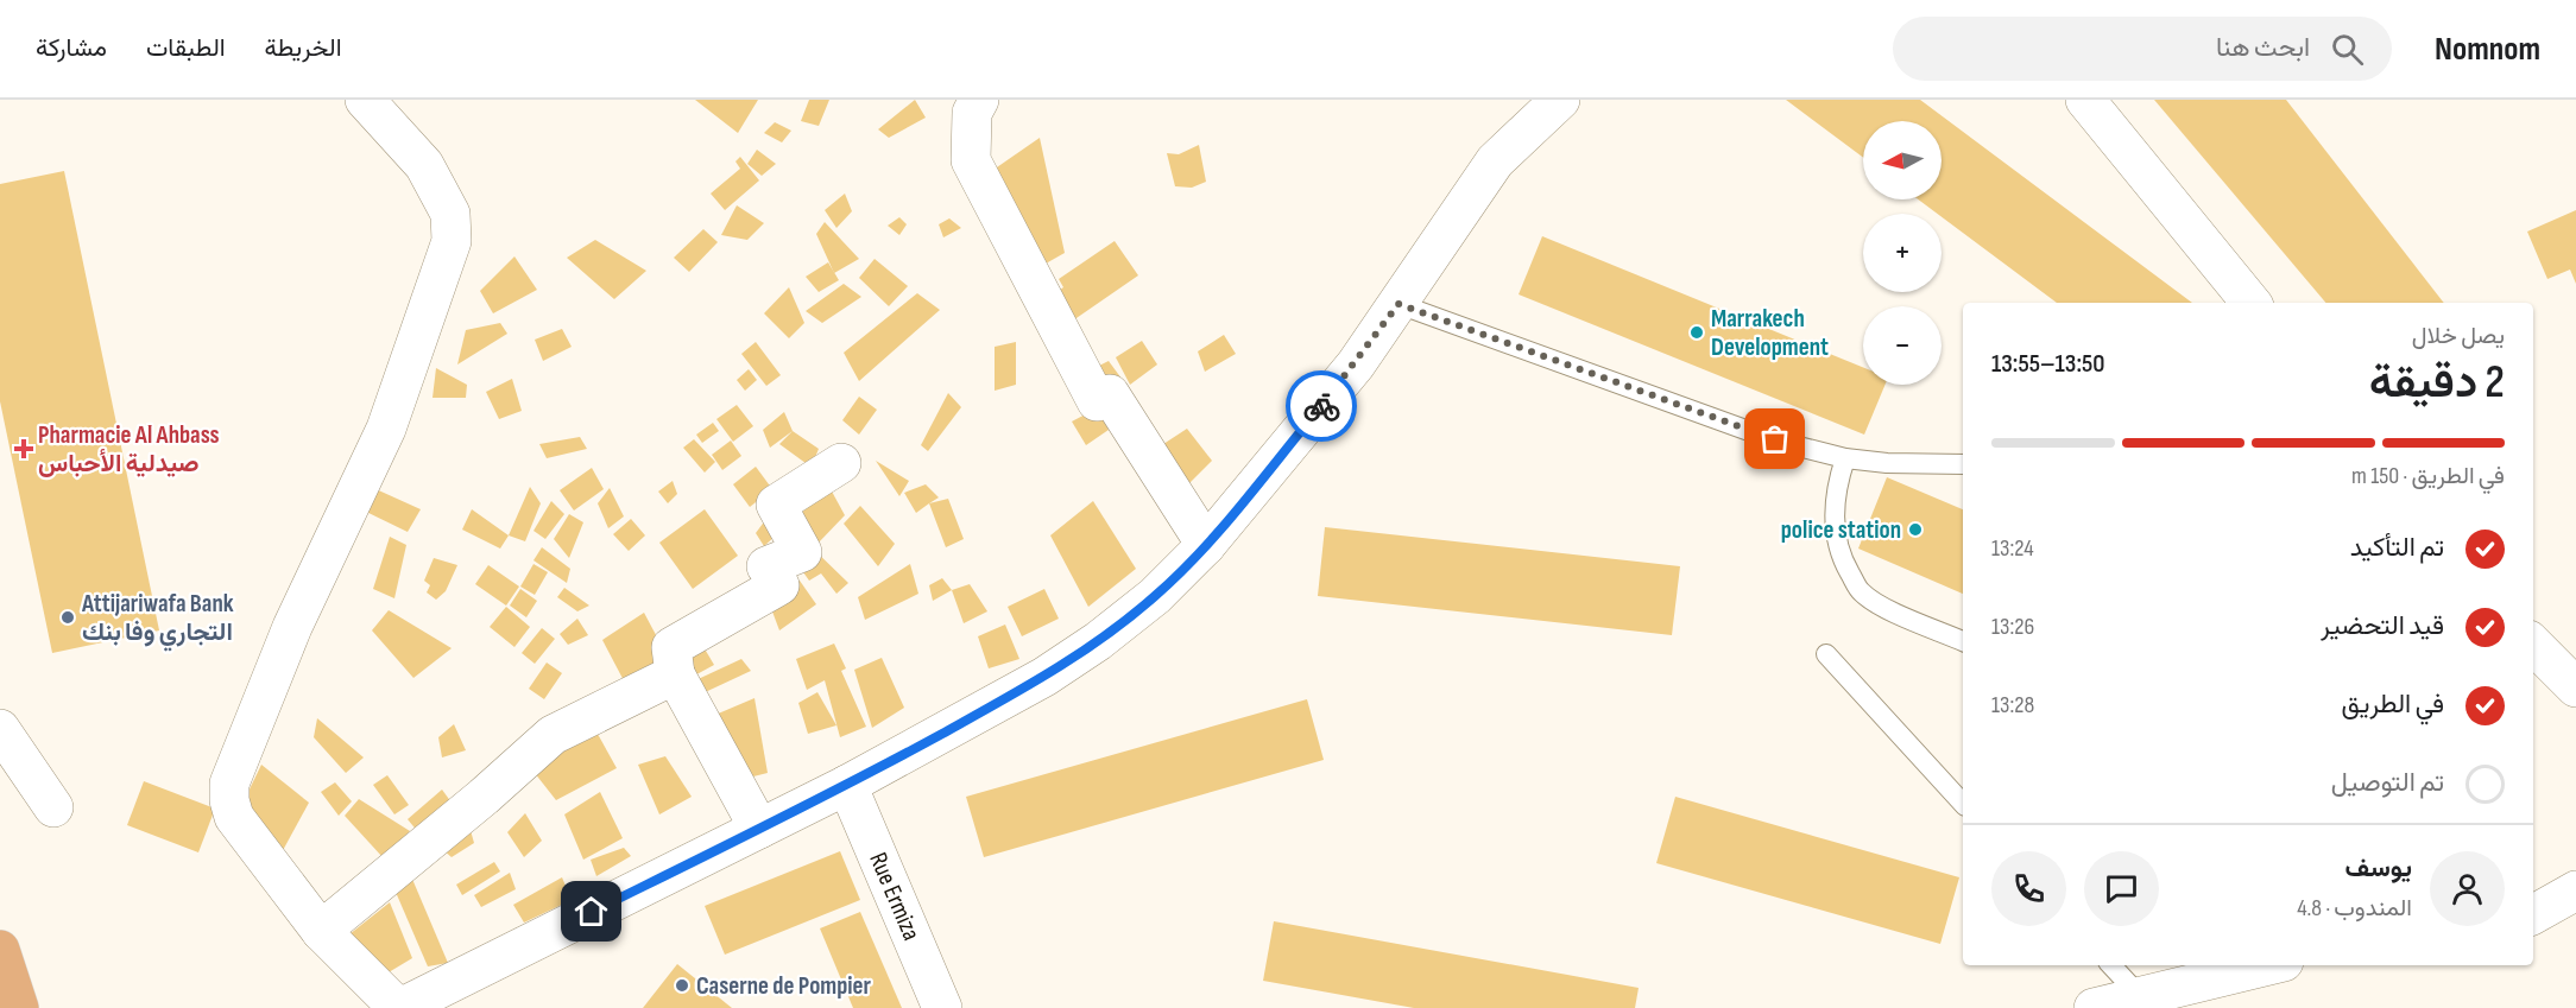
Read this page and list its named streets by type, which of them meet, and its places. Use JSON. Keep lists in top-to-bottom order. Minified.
{"streets":{"street":["Rue Ermiza"]},"places":{"other":["Marrakech Development","police station","Attijariwafa Bank التجاري وفا بنك","Caserne de Pompier"],"health":["Pharmacie Al Ahbass صيدلية الأحباس"]},"north":"left","page":{"header":"Nomnom","search":"ابحث هنا","nav":["الخريطة","الطبقات","مشاركة"],"map_buttons":["+","−"],"heading":["2 دقيقة","يصل خلال","13:50–13:55"],"panel":["يوسف","المندوب · 4.8"],"bar":"في الطريق · 150 m","list":[["تم التأكيد","13:24"],["قيد التحضير","13:26"],["في الطريق","13:28"],"تم التوصيل"]}}
